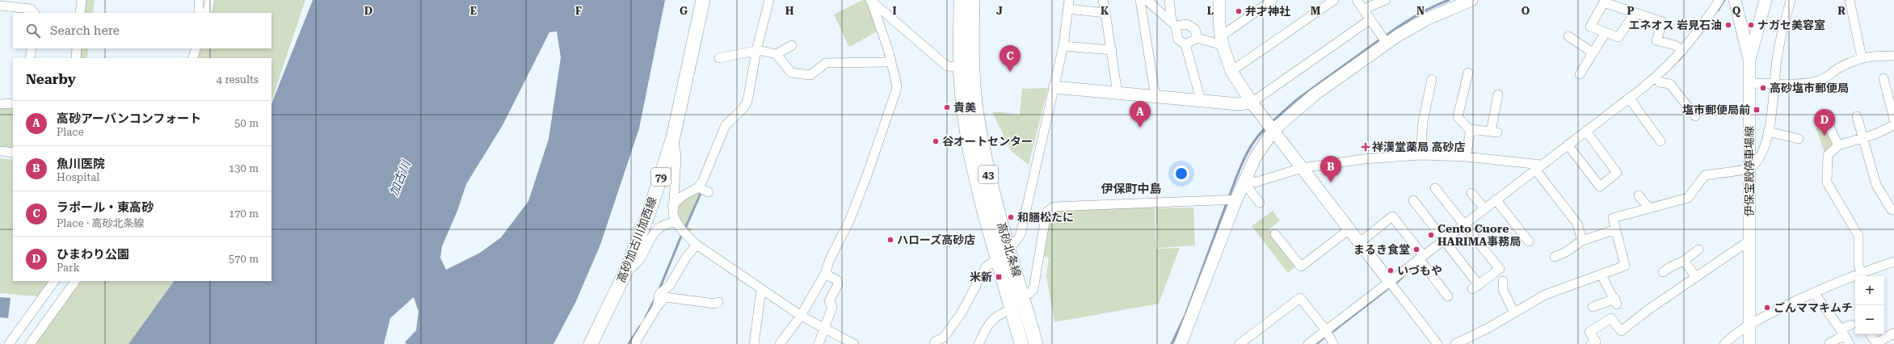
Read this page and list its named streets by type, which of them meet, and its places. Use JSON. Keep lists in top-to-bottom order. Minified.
{"streets":{"main road":["43","79","高砂加古川加西線","高砂北条線"],"street":["伊保宝殿停車場線"]},"districts":["伊保町中島"],"water":["加古川"],"places":{"other":["弁才神社","エネオス 岩見石油","ナガセ美容室","高砂塩市郵便局","貴美","谷オートセンター","和膳松たに","Cento Cuore HARIMA事務局","ハローズ高砂店","まるき食堂","いづもや","ごんママキムチ"],"transit":["塩市郵便局前","米新"],"health":["祥漢堂薬局 高砂店"]},"page":{"search":"Search here","pins":["C","A","D","B"],"heading":["Nearby","4 results"],"list":[{"mark":"A","name":"高砂アーバンコンフォート","note":"Place","value":"50 m"},{"mark":"B","name":"魚川医院","note":"Hospital","value":"130 m"},{"mark":"C","name":"ラポール・東高砂","note":"Place · 高砂北条線","value":"170 m"},{"mark":"D","name":"ひまわり公園","note":"Park","value":"570 m"}],"map_buttons":["+","−"]},"grid":{"columns":["D","E","F","G","H","I","J","K","L","M","N","O","P","Q","R"]}}
